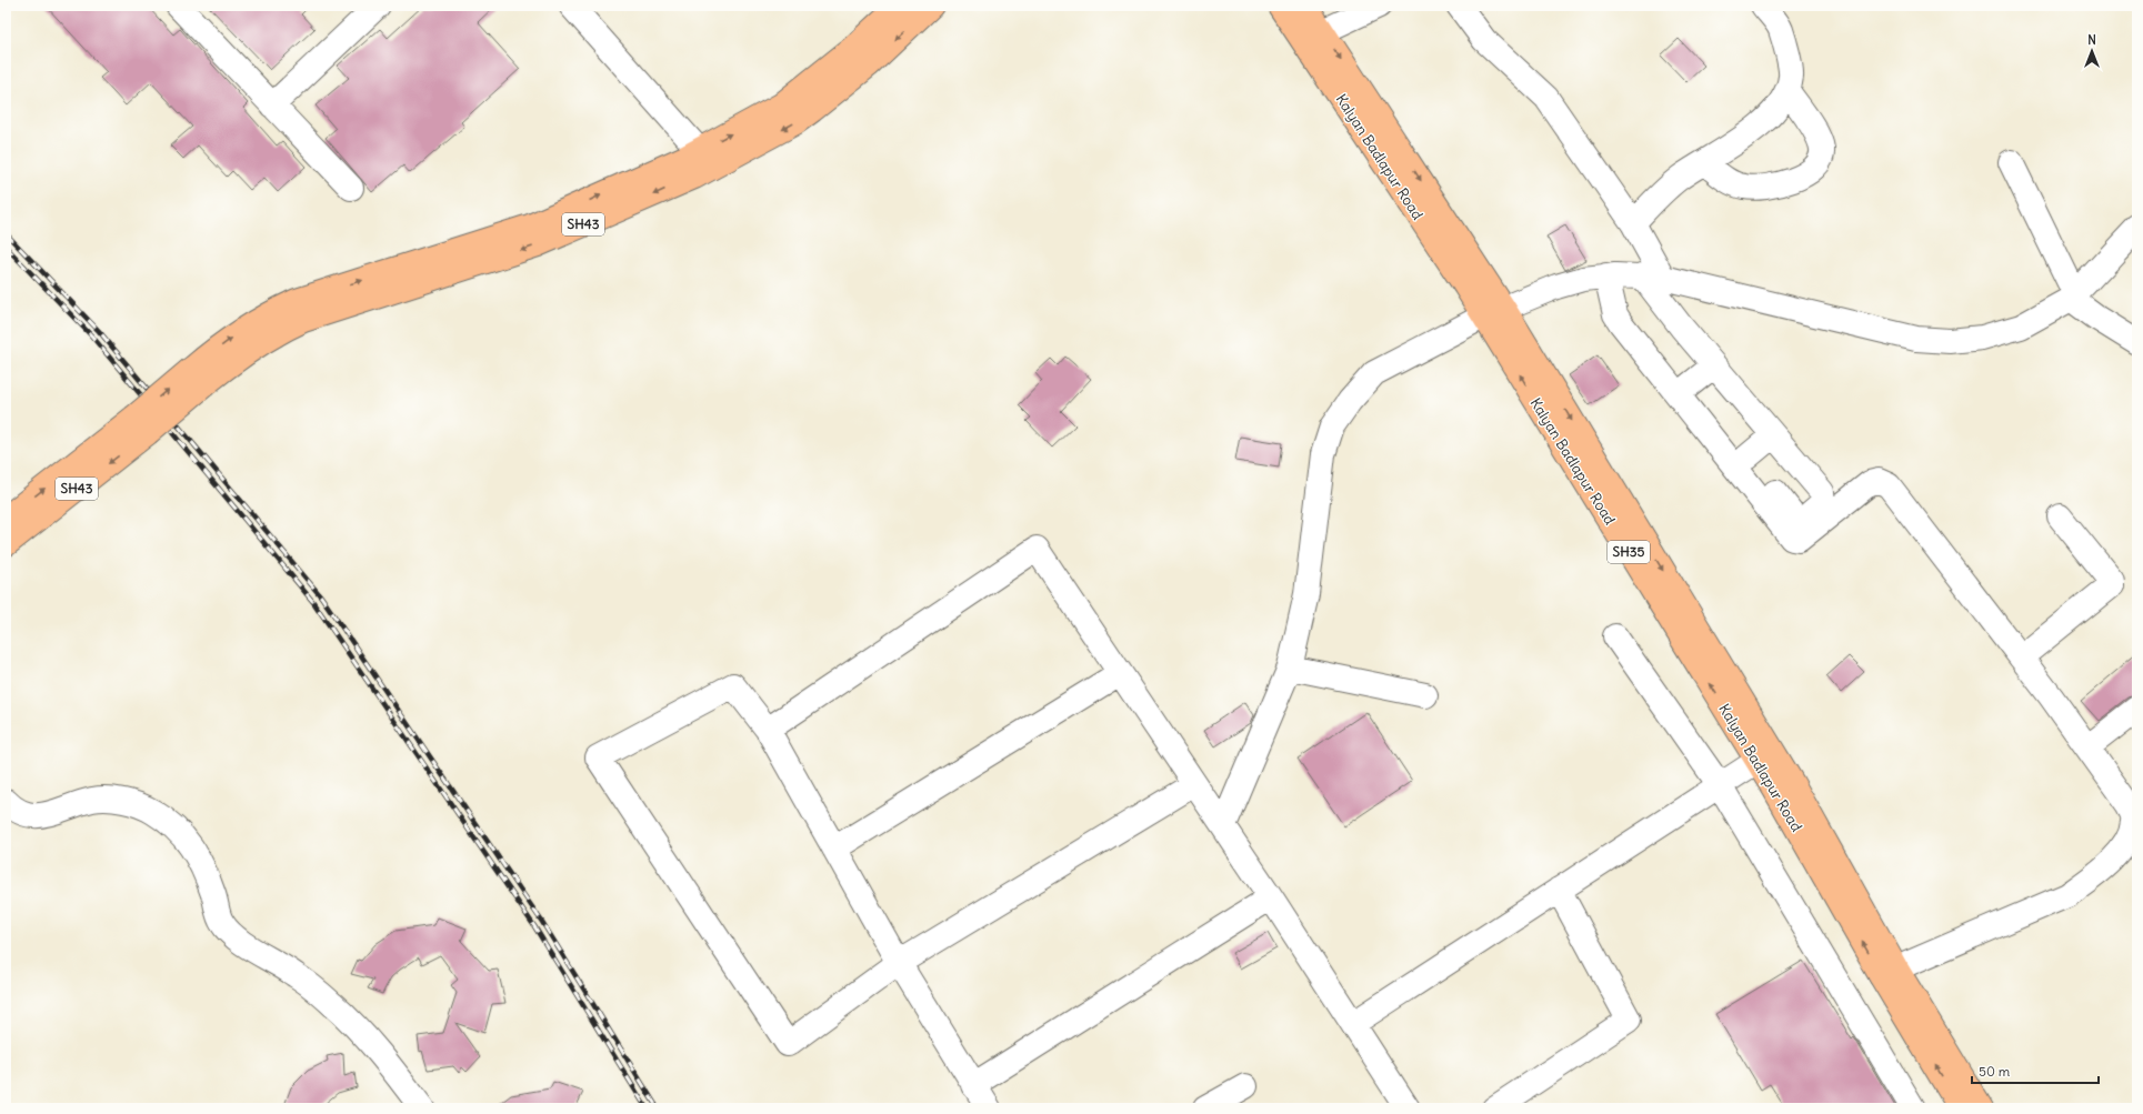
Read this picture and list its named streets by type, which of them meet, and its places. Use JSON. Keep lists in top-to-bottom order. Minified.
{"streets":{"main road":["Kalyan Badlapur Road","SH43","SH35"]},"scale_bar":"50 m","north":"top"}
